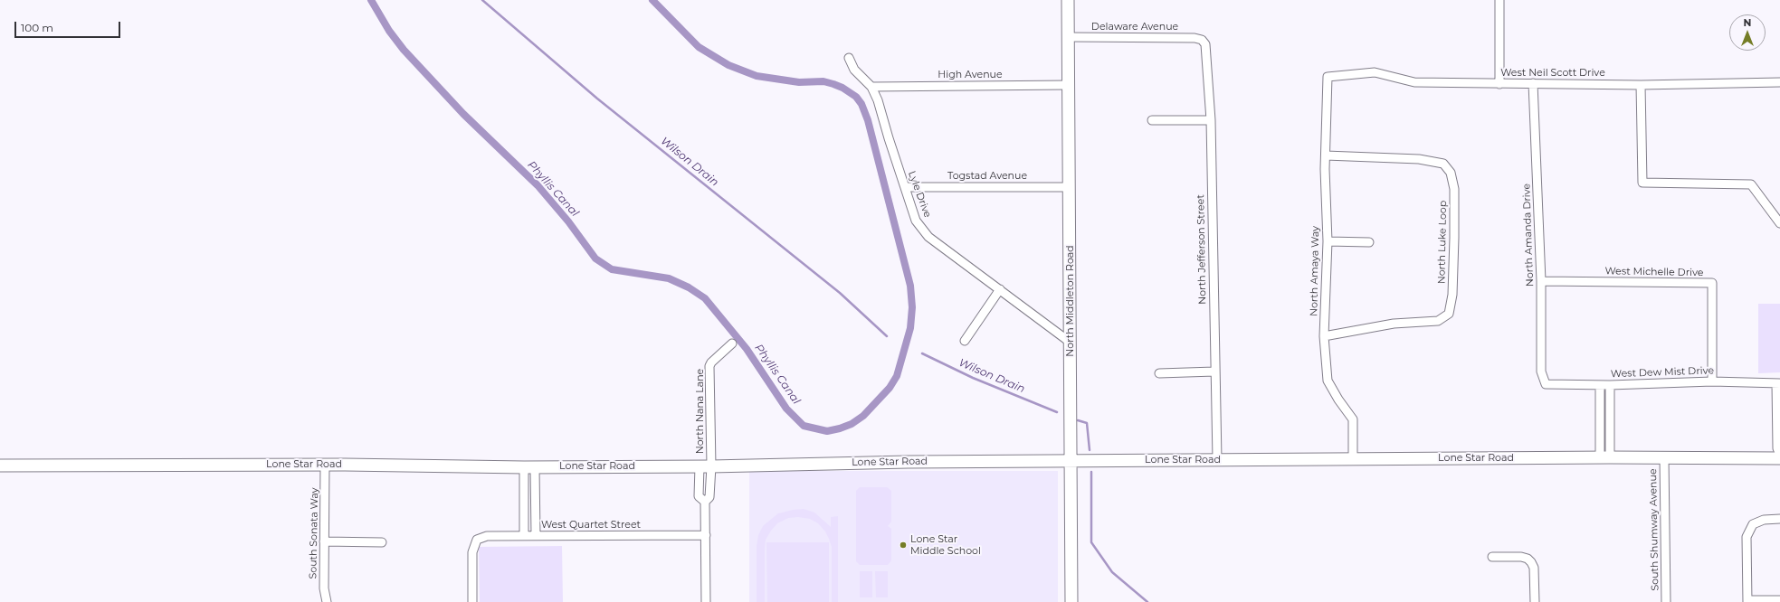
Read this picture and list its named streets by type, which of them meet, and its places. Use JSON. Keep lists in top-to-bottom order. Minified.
{"streets":{"main road":["North Middleton Road","Lone Star Road"],"street":["Delaware Avenue","West Neil Scott Drive","High Avenue","Togstad Avenue","Lyle Drive","North Amanda Drive","North Luke Loop","North Jefferson Street","North Amaya Way","West Michelle Drive","West Dew Mist Drive","North Nana Lane","West Quartet Street","South Shumway Avenue","South Sonata Way"]},"crossings":[["Delaware Avenue","North Jefferson Street"],["Delaware Avenue","North Middleton Road"],["West Neil Scott Drive","North Amanda Drive"],["West Neil Scott Drive","North Amaya Way"],["High Avenue","Lyle Drive"],["High Avenue","North Middleton Road"],["Togstad Avenue","Lyle Drive"],["Togstad Avenue","North Middleton Road"],["Lyle Drive","North Middleton Road"],["North Amanda Drive","West Michelle Drive"],["North Amanda Drive","West Dew Mist Drive"],["North Luke Loop","North Amaya Way"],["North Jefferson Street","Lone Star Road"],["North Amaya Way","Lone Star Road"],["West Michelle Drive","West Dew Mist Drive"],["North Middleton Road","Lone Star Road"],["North Nana Lane","Lone Star Road"],["Lone Star Road","South Shumway Avenue"],["Lone Star Road","South Sonata Way"]],"water":["Wilson Drain","Phyllis Canal"],"places":["Lone Star Middle School"],"scale_bar":"100 m","north":"top"}
